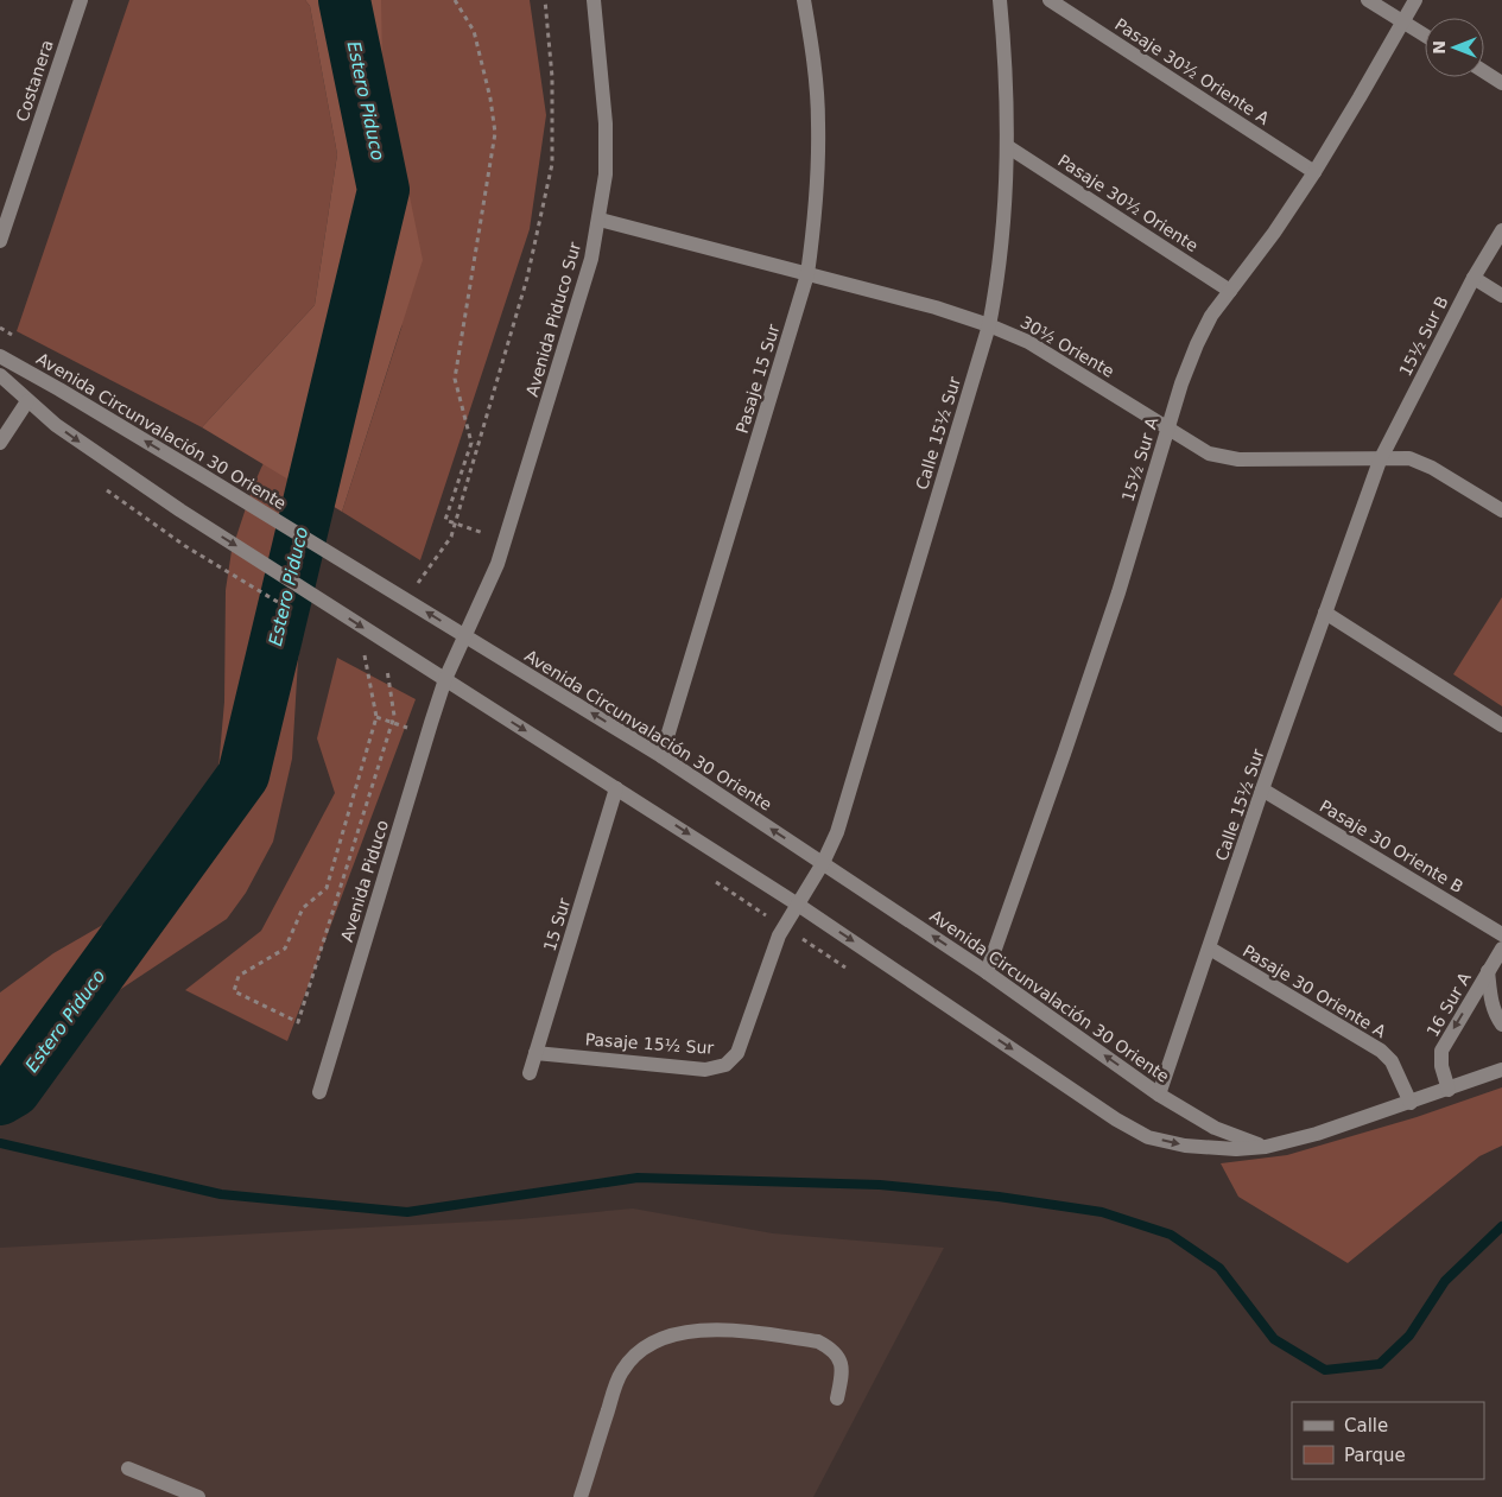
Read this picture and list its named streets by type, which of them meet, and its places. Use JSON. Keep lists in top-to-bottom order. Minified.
{"streets":{"street":["Pasaje 30½ Oriente A","Costanera","Pasaje 30½ Oriente","Avenida Piduco Sur","15½ Sur B","30½ Oriente","Pasaje 15 Sur","Avenida Circunvalación 30 Oriente","Calle 15½ Sur","15½ Sur A","Pasaje 30 Oriente B","Avenida Piduco","15 Sur","Pasaje 30 Oriente A","16 Sur A","Pasaje 15½ Sur"]},"crossings":[["Pasaje 30½ Oriente A","15½ Sur A"],["Pasaje 30½ Oriente","Calle 15½ Sur"],["Pasaje 30½ Oriente","15½ Sur A"],["Avenida Piduco Sur","30½ Oriente"],["Avenida Piduco Sur","Avenida Circunvalación 30 Oriente"],["Avenida Piduco Sur","Avenida Piduco"],["15½ Sur B","30½ Oriente"],["15½ Sur B","Calle 15½ Sur"],["30½ Oriente","Pasaje 15 Sur"],["30½ Oriente","Calle 15½ Sur"],["30½ Oriente","15½ Sur A"],["Pasaje 15 Sur","Avenida Circunvalación 30 Oriente"],["Avenida Circunvalación 30 Oriente","Calle 15½ Sur"],["Avenida Circunvalación 30 Oriente","15½ Sur A"],["Calle 15½ Sur","Pasaje 30 Oriente B"],["Calle 15½ Sur","Pasaje 30 Oriente A"],["Calle 15½ Sur","Pasaje 15½ Sur"],["15 Sur","Pasaje 15½ Sur"]],"one_way":["16 Sur A"],"water":["Estero Piduco"],"legend":["Calle","Parque"],"north":"left"}
